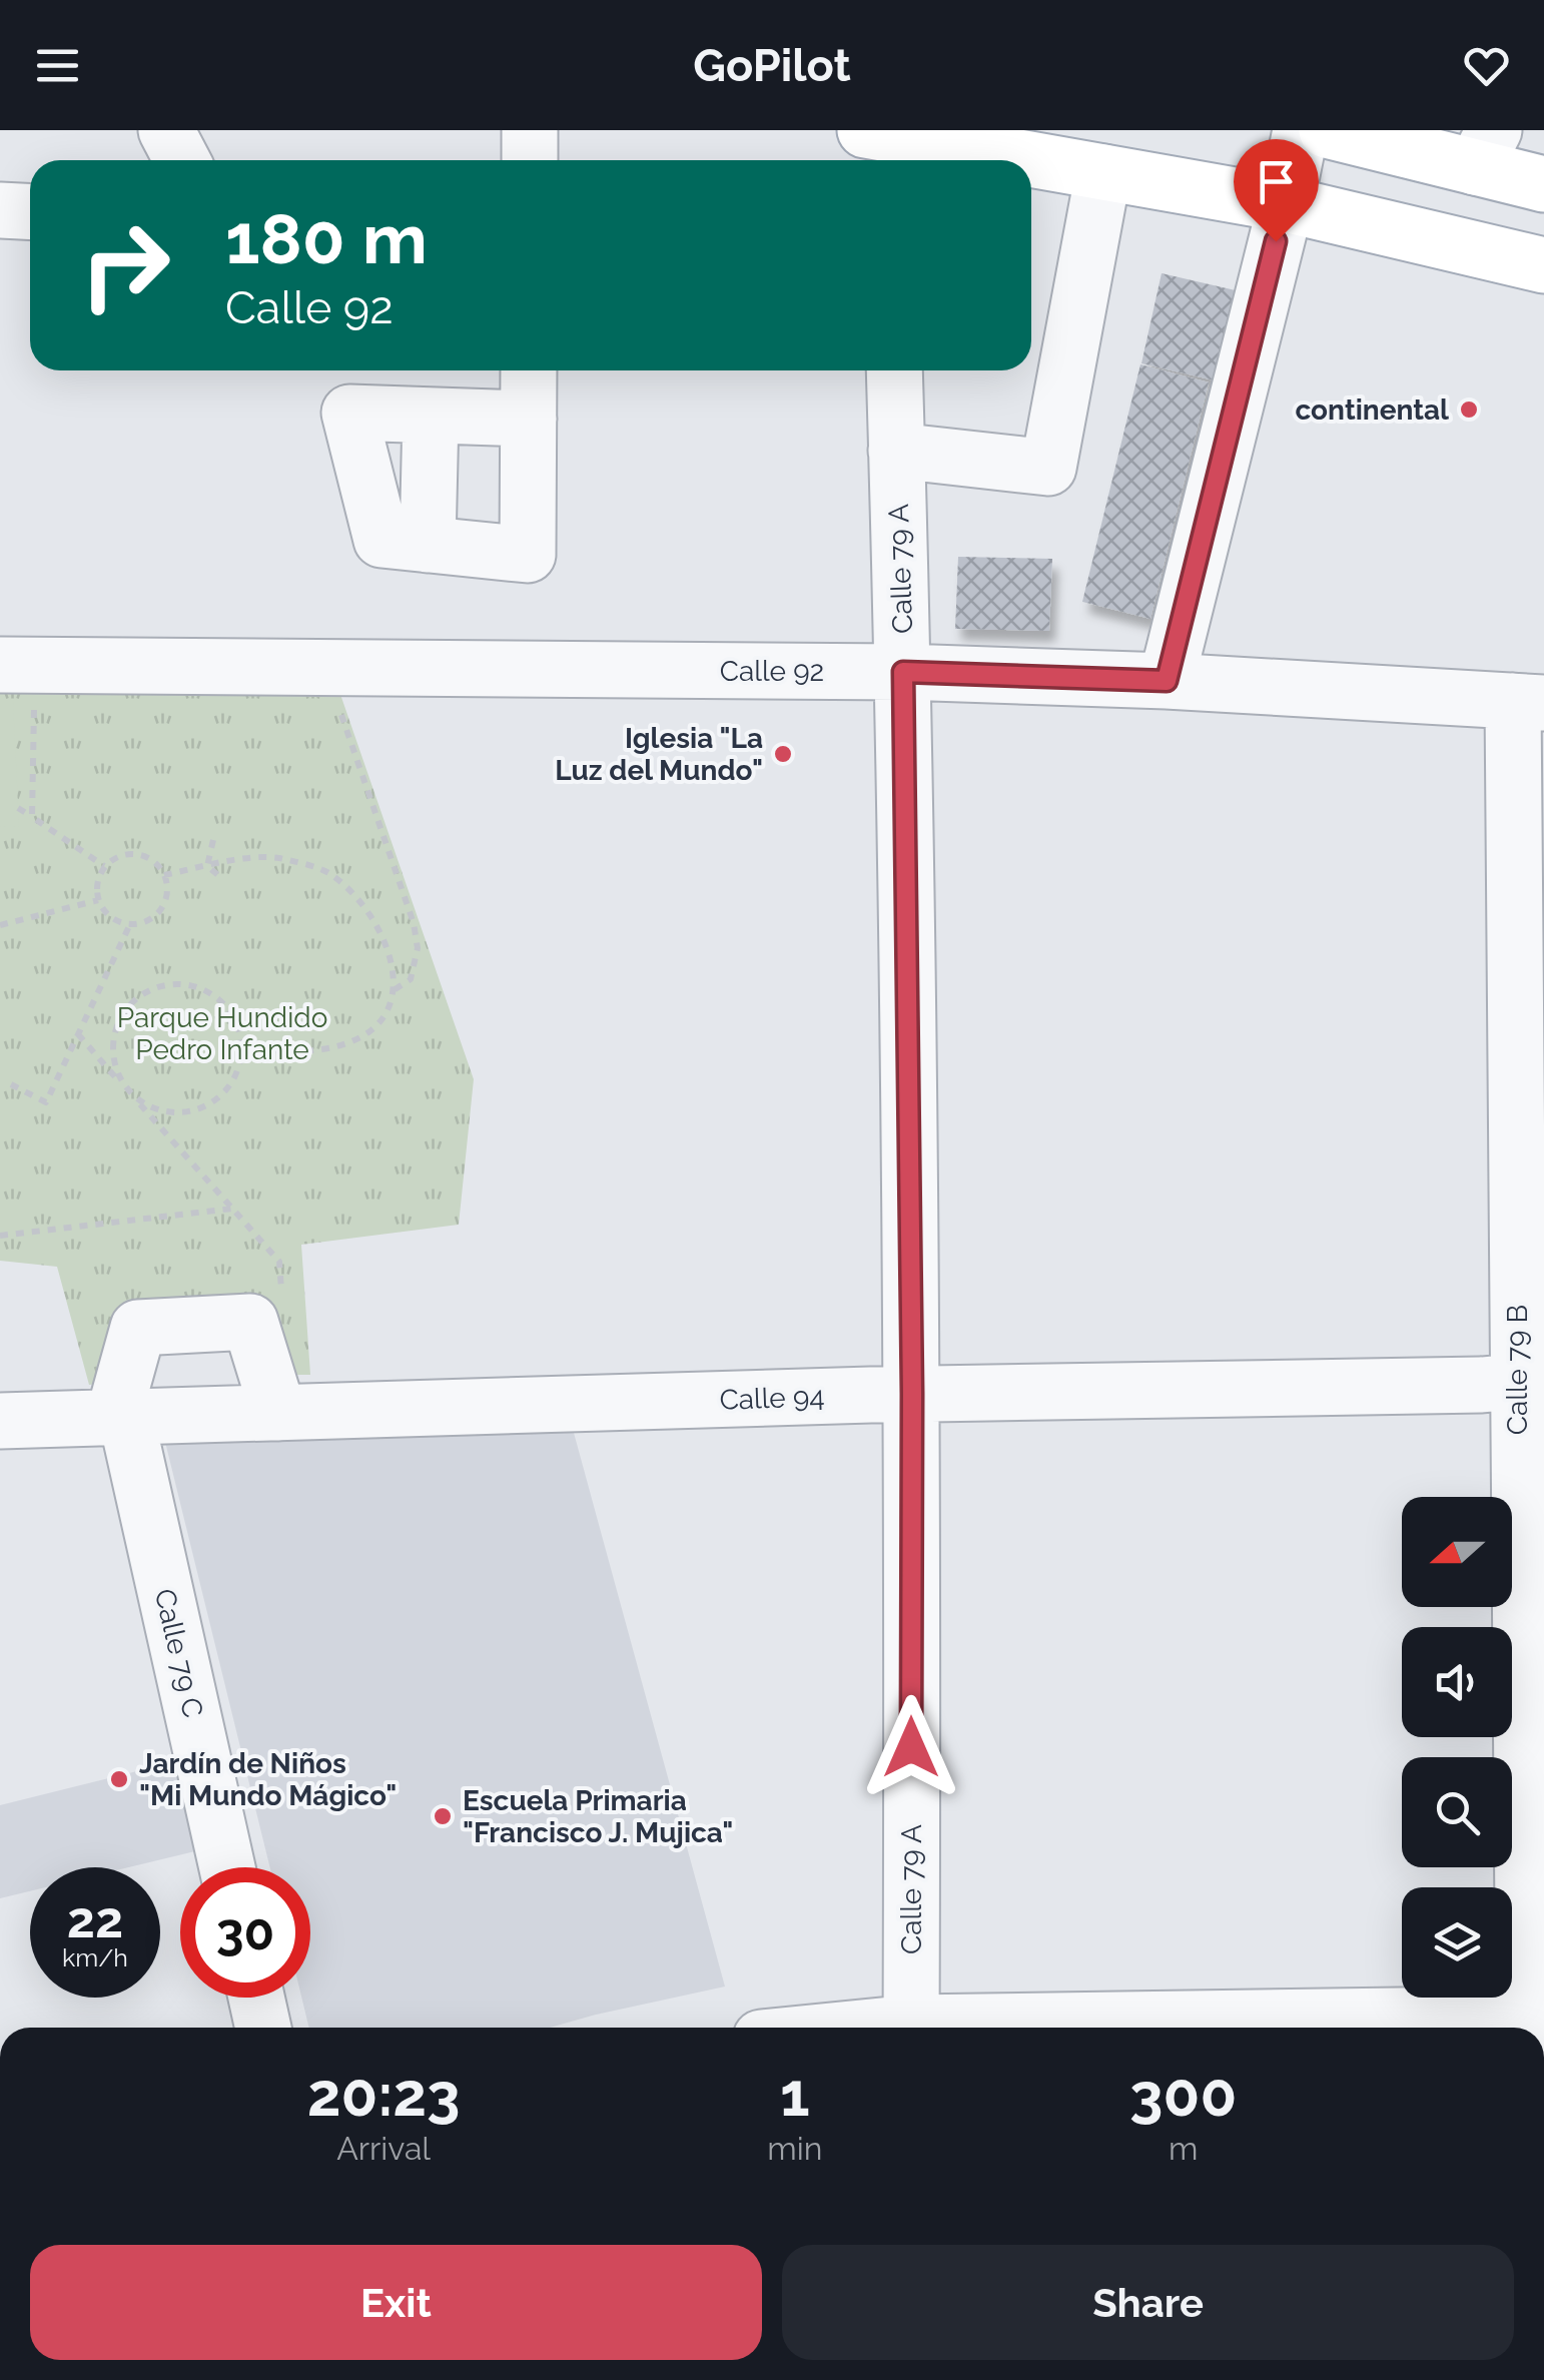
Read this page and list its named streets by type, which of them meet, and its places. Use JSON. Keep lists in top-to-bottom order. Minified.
{"streets":{"street":["Calle 79 A","Calle 92","Calle 79 B","Calle 94","Calle 79 C"]},"crossings":[["Calle 79 A","Calle 92"],["Calle 79 A","Calle 94"],["Calle 92","Calle 79 B"],["Calle 79 B","Calle 94"],["Calle 94","Calle 79 C"]],"parks":["Parque Hundido Pedro Infante"],"places":["continental","Iglesia \"La Luz del Mundo\"","Jardín de Niños \"Mi Mundo Mágico\"","Escuela Primaria \"Francisco J. Mujica\""],"north":"left","page":{"header":"GoPilot","turn":["180 m","Calle 92"],"speed":"22 km/h","limit":"30","eta":["20:23","Arrival","1","min","300","m"],"buttons":["Exit","Share"]}}
